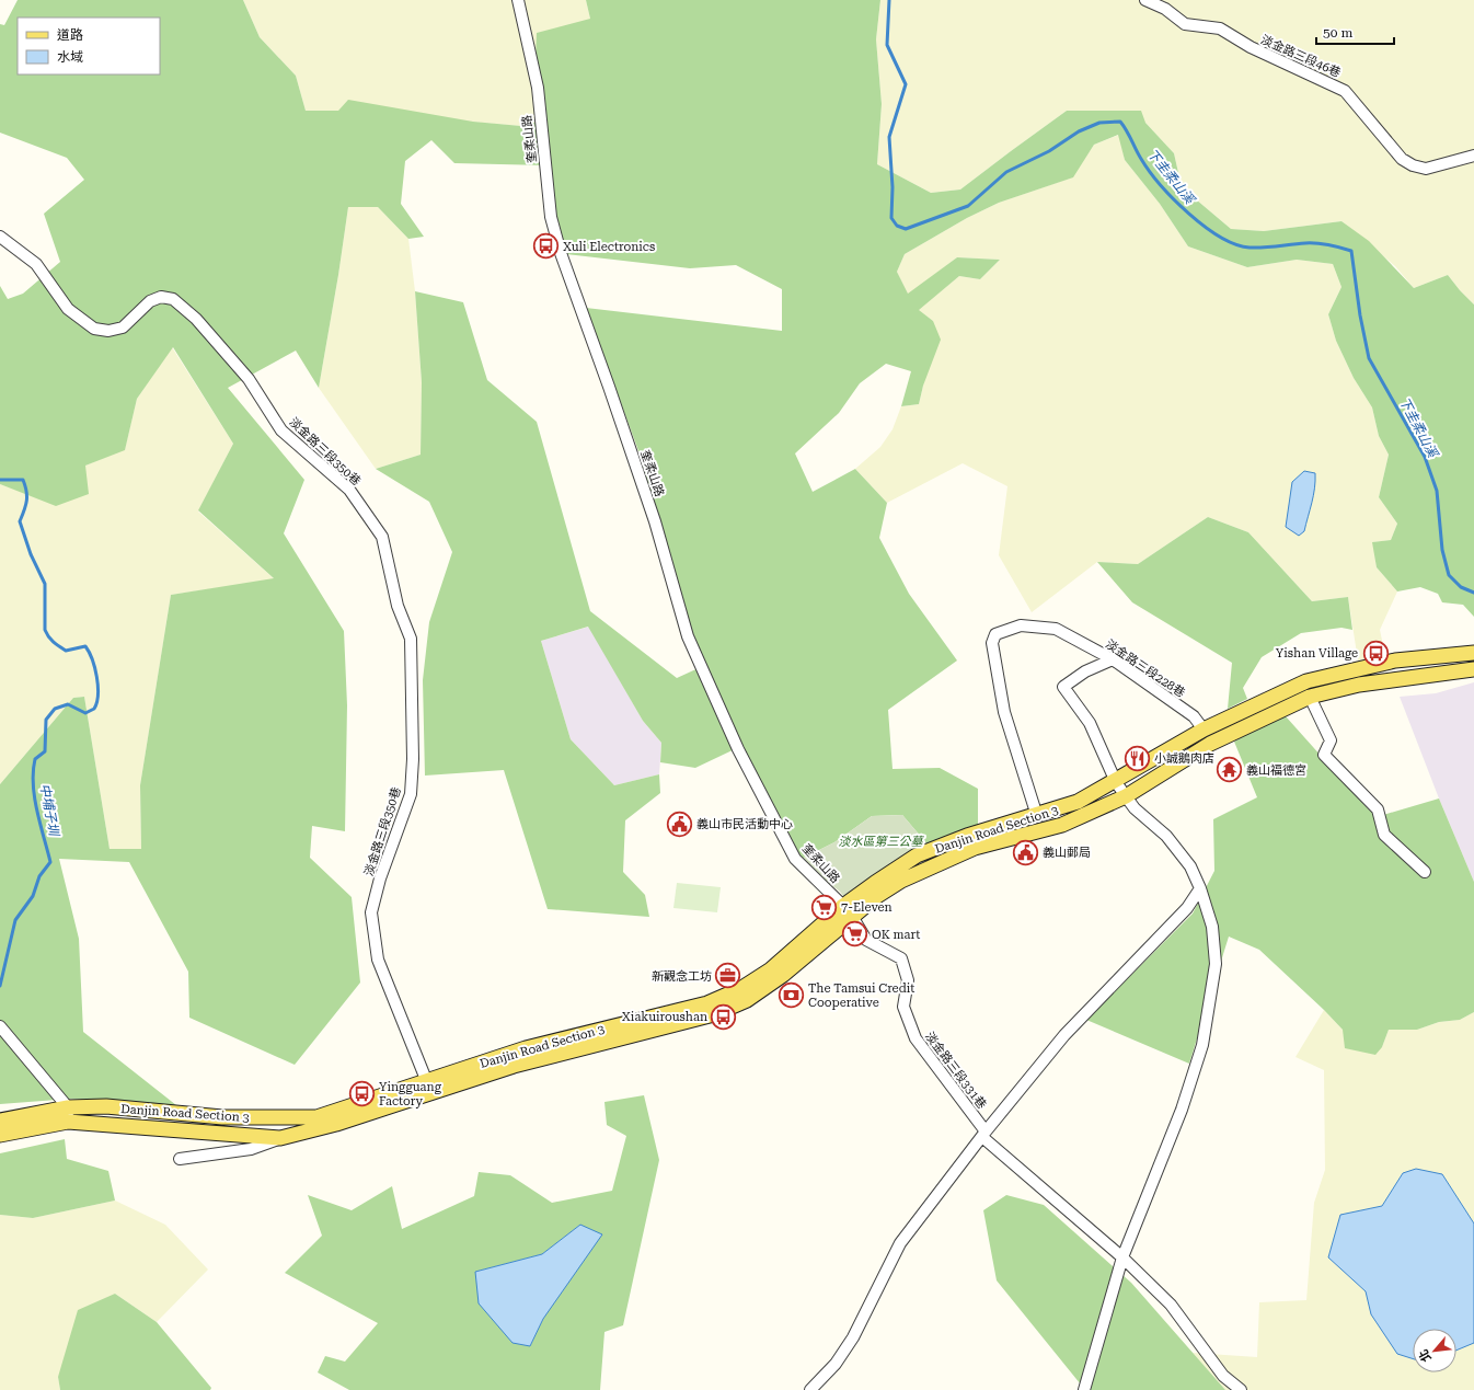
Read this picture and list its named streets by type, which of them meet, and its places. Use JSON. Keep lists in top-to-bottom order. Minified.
{"streets":{"main road":["Danjin Road Section 3"],"street":["淡金路三段46巷","奎柔山路","淡金路三段350巷","淡金路三段228巷","淡金路三段331巷"]},"crossings":[["奎柔山路","Danjin Road Section 3"],["奎柔山路","淡金路三段331巷"],["淡金路三段350巷","Danjin Road Section 3"],["淡金路三段228巷","Danjin Road Section 3"],["Danjin Road Section 3","淡金路三段331巷"]],"water":["下圭柔山溪","中埔子圳"],"parks":["淡水區第三公墓"],"places":{"bus stop":["Xuli Electronics","Yishan Village","Xiakuiroushan","Yingguang Factory"],"restaurant":["小誠鵝肉店"],"temple":["義山福德宮"],"public building":["義山市民活動中心","義山郵局"],"supermarket":["7-Eleven","OK mart"],"office":["新觀念工坊"],"bank":["The Tamsui Credit Cooperative"]},"legend":["道路","水域"],"scale_bar":"50 m","north":"bottom left"}
